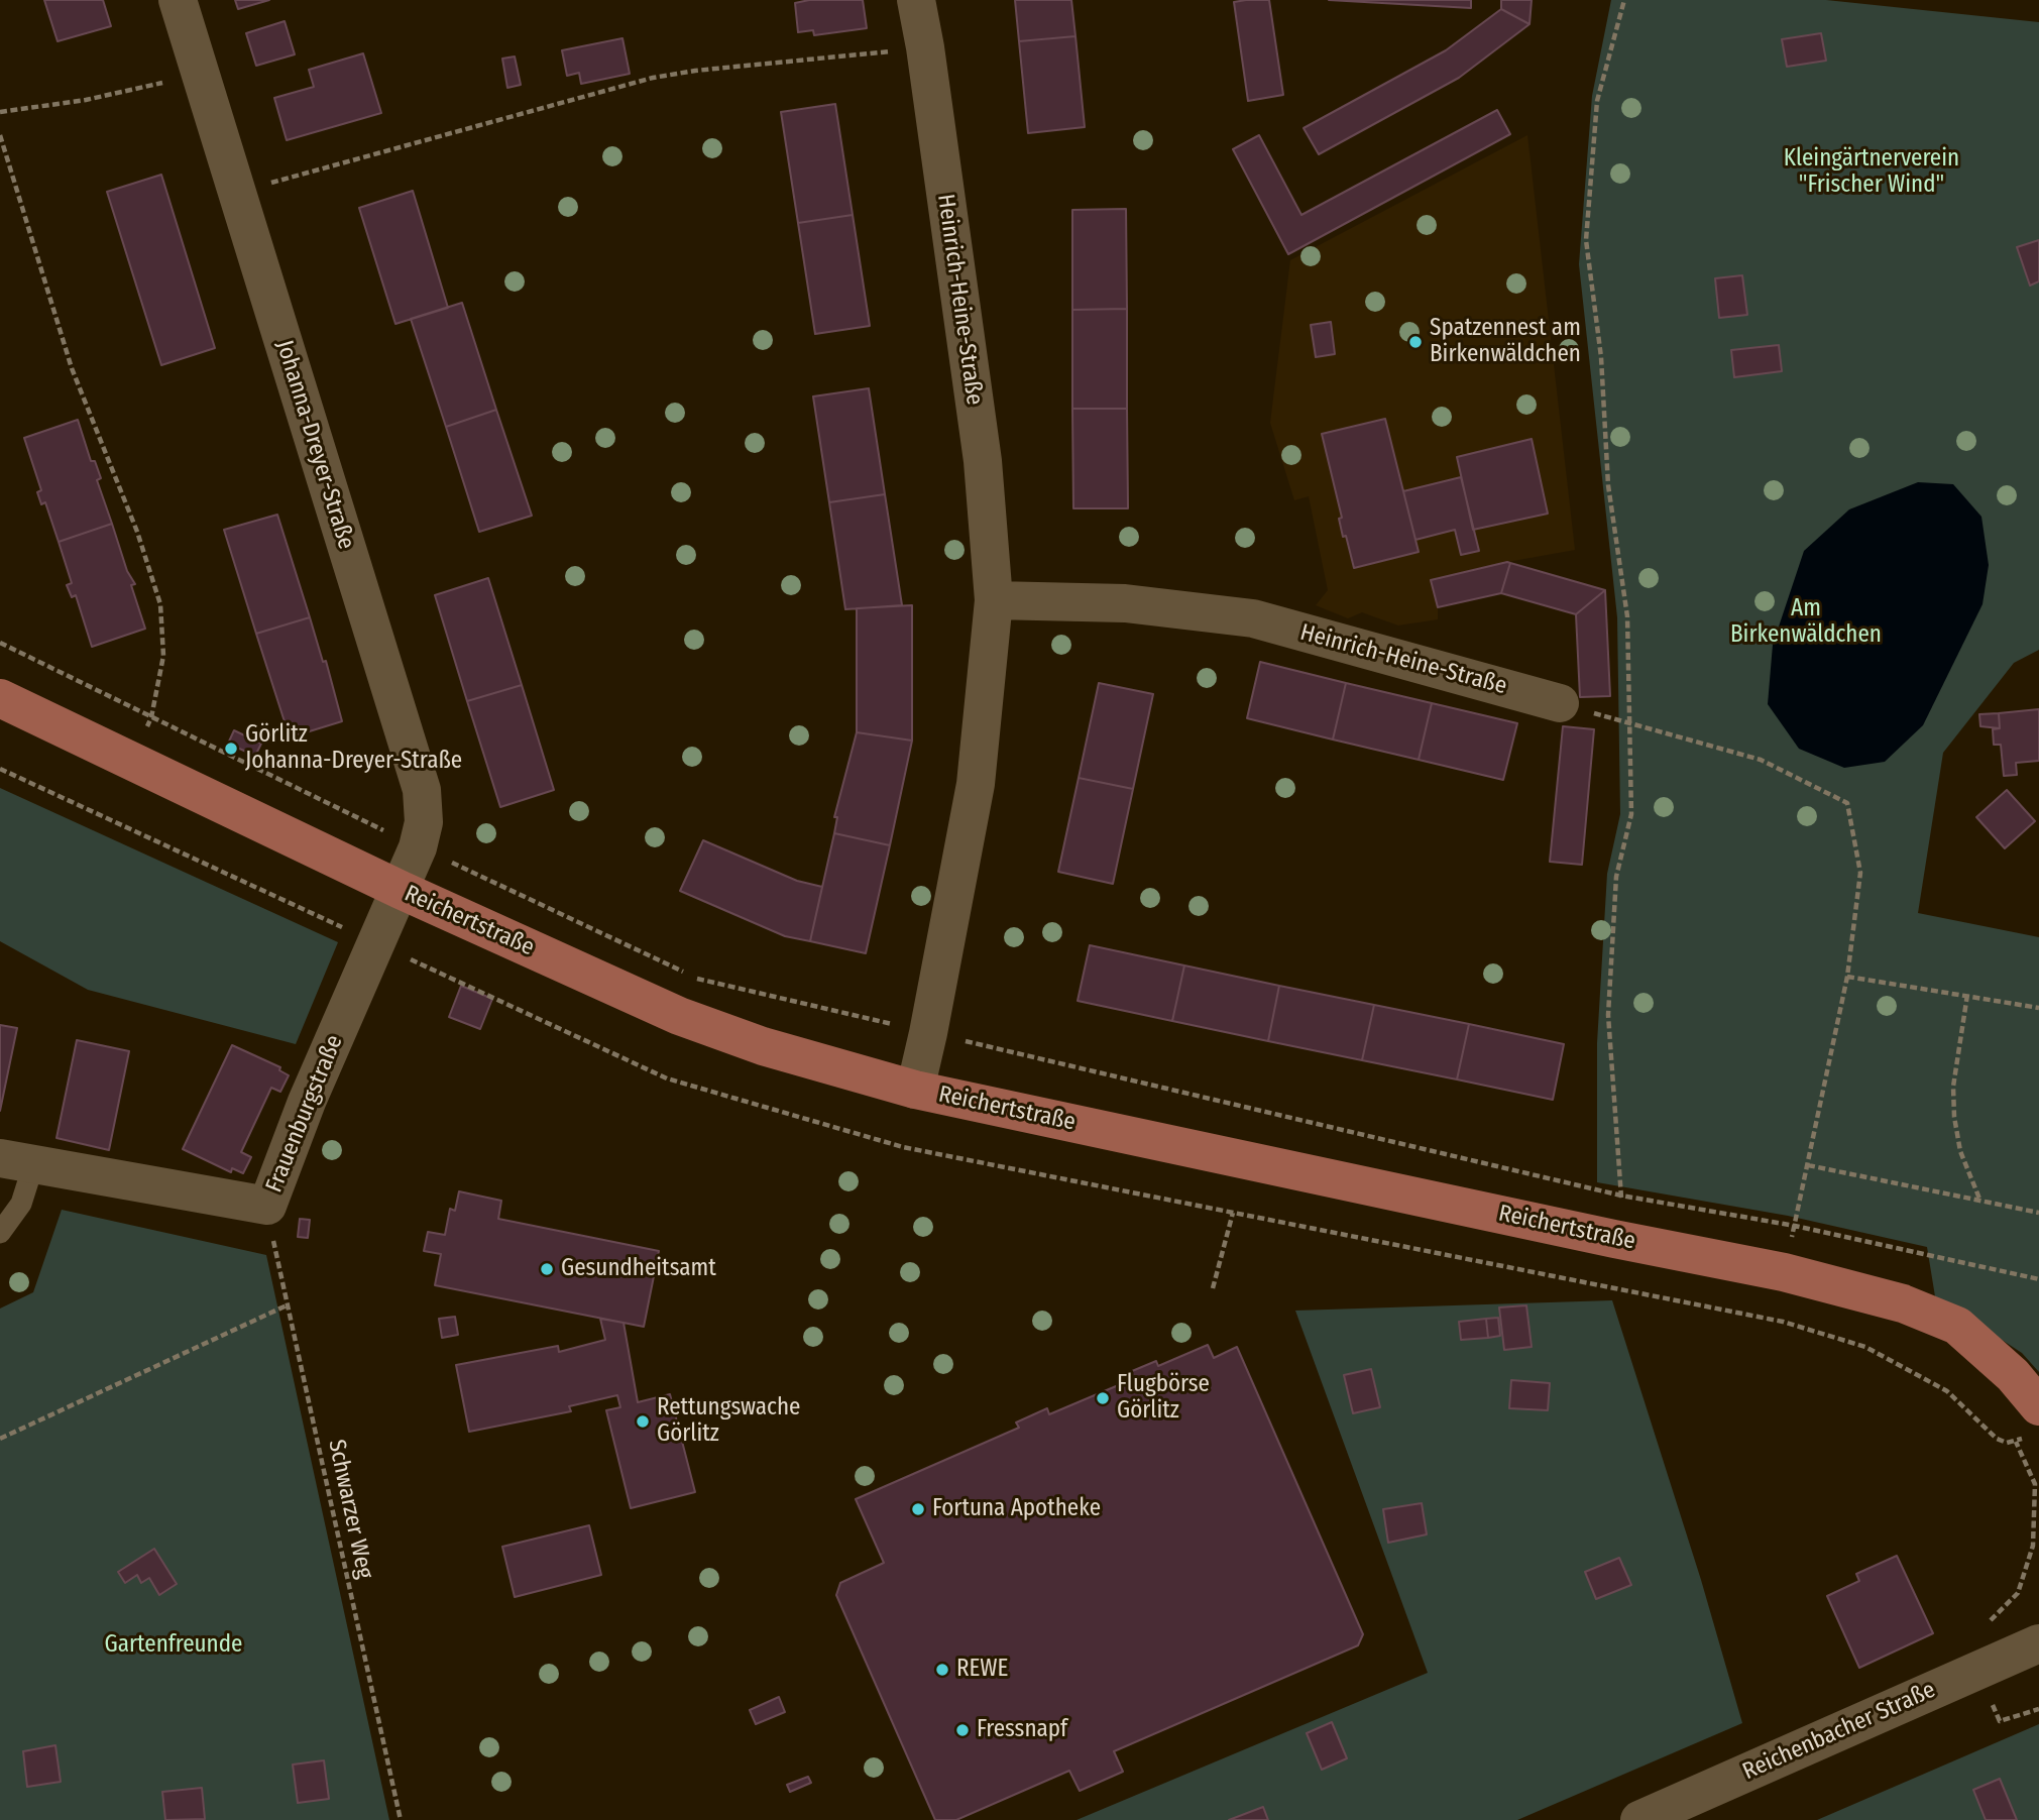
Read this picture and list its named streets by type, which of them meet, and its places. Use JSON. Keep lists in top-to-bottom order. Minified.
{"streets":{"main road":["Reichertstraße"],"street":["Heinrich-Heine-Straße","Johanna-Dreyer-Straße","Frauenburgstraße","Reichenbacher Straße"],"path":["Schwarzer Weg"]},"crossings":[["Heinrich-Heine-Straße","Reichertstraße"],["Johanna-Dreyer-Straße","Reichertstraße"],["Johanna-Dreyer-Straße","Frauenburgstraße"],["Reichertstraße","Frauenburgstraße"],["Frauenburgstraße","Schwarzer Weg"]],"parks":["Kleingärtnerverein \"Frischer Wind\"","Am Birkenwäldchen","Gartenfreunde"],"places":["Spatzennest am Birkenwäldchen","Görlitz Johanna-Dreyer-Straße","Gesundheitsamt","Flugbörse Görlitz","Rettungswache Görlitz","Fortuna Apotheke","REWE","Fressnapf"]}
